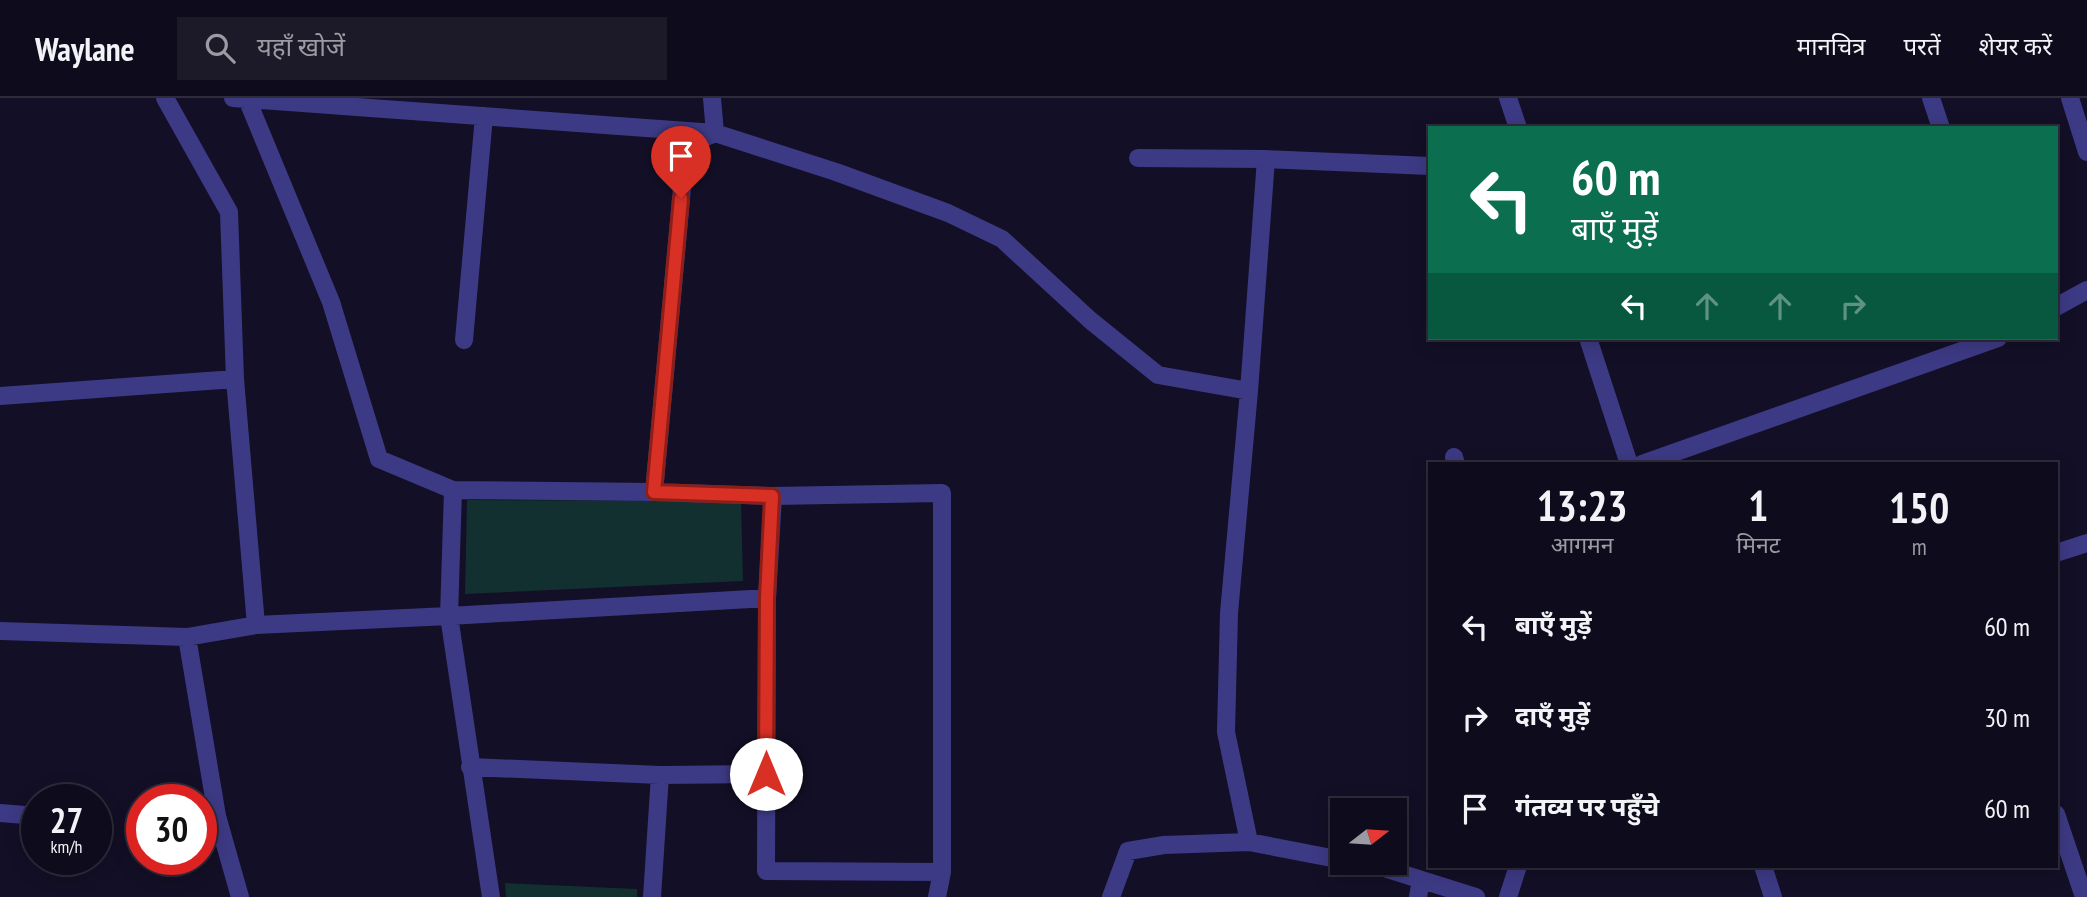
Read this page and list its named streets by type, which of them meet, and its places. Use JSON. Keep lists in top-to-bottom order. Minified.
{"north":"right","page":{"header":"Waylane","search":"यहाँ खोजें","nav":["मानचित्र","परतें","शेयर करें"],"turn":["60 m","बाएँ मुड़ें"],"eta":["13:23","आगमन","1","मिनट","150","m"],"list":[{"name":"बाएँ मुड़ें","value":"60 m"},{"name":"दाएँ मुड़ें","value":"30 m"},{"name":"गंतव्य पर पहुँचे","value":"60 m"}],"speed":"27 km/h","limit":"30"}}
